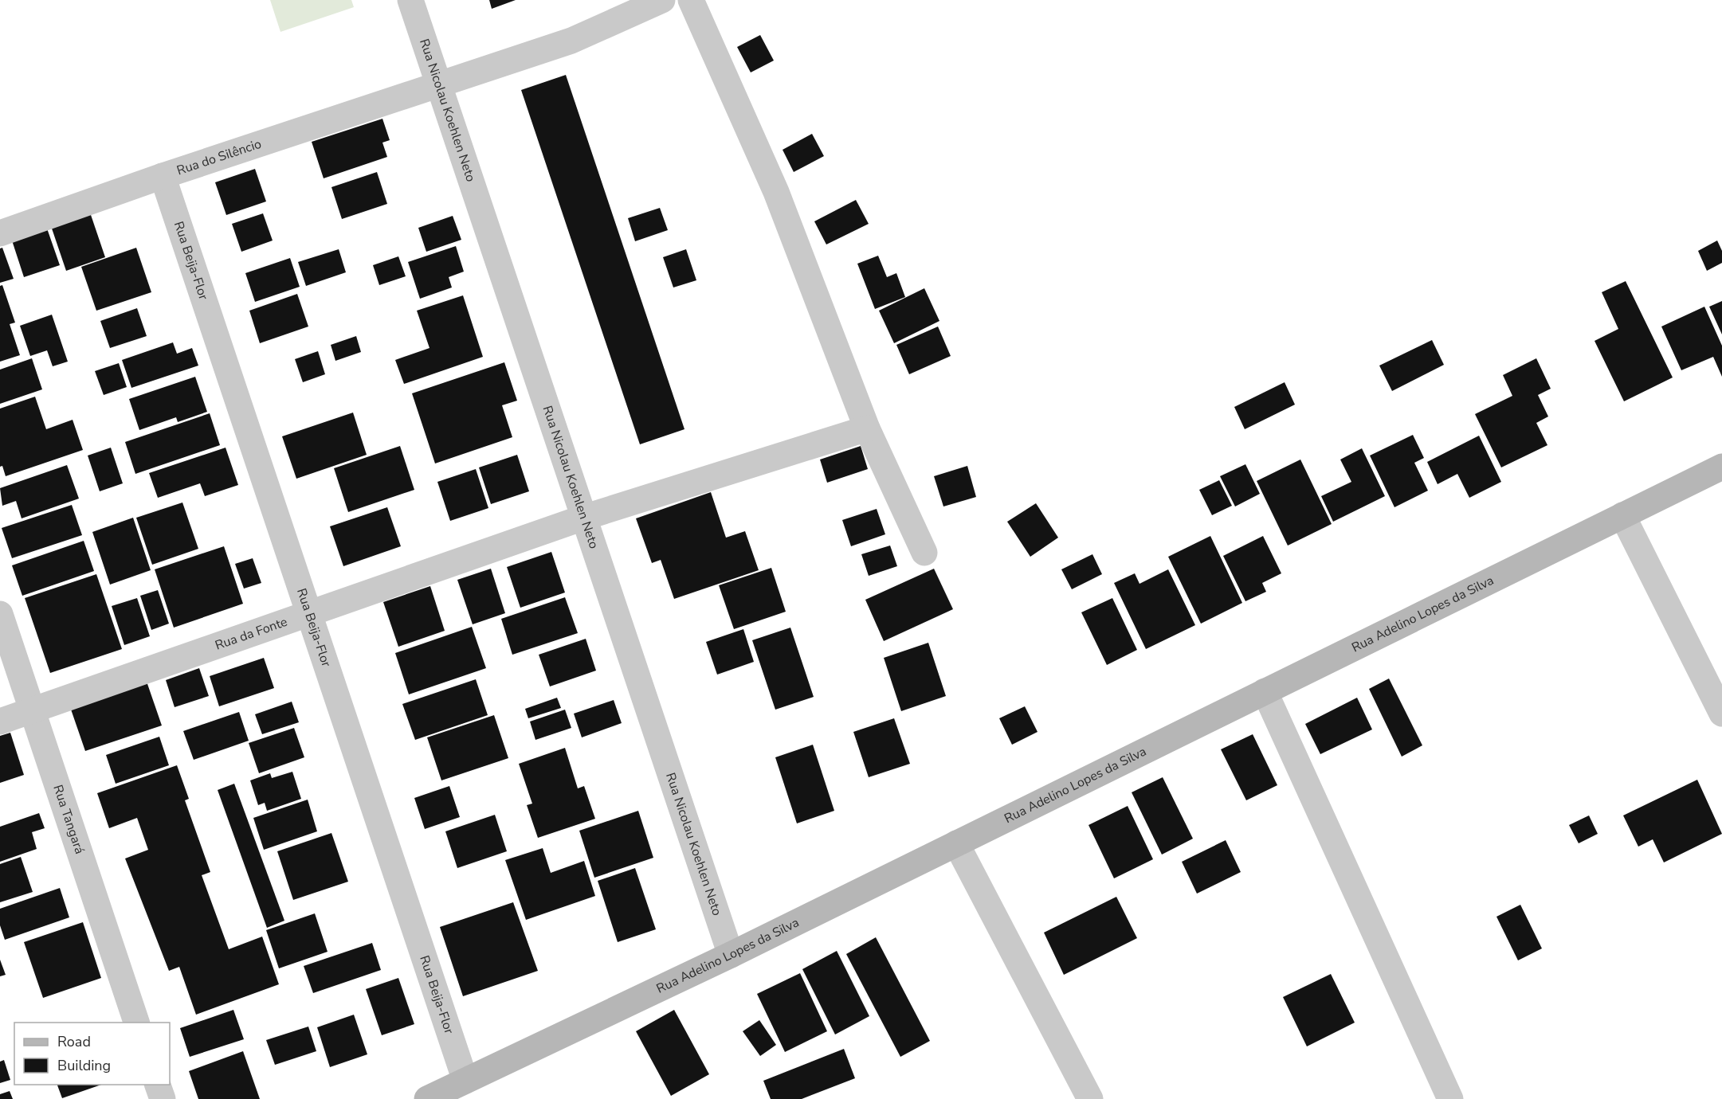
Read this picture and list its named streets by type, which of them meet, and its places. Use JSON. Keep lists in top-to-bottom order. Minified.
{"streets":{"main road":["Rua Adelino Lopes da Silva"],"street":["Rua Nicolau Koehlen Neto","Rua do Silêncio","Rua Beija-Flor","Rua da Fonte","Rua Tangará"]},"crossings":[["Rua Nicolau Koehlen Neto","Rua do Silêncio"],["Rua Nicolau Koehlen Neto","Rua Adelino Lopes da Silva"],["Rua Nicolau Koehlen Neto","Rua da Fonte"],["Rua do Silêncio","Rua Beija-Flor"],["Rua Beija-Flor","Rua Adelino Lopes da Silva"],["Rua Beija-Flor","Rua da Fonte"],["Rua da Fonte","Rua Tangará"]],"legend":["Road","Building"]}
